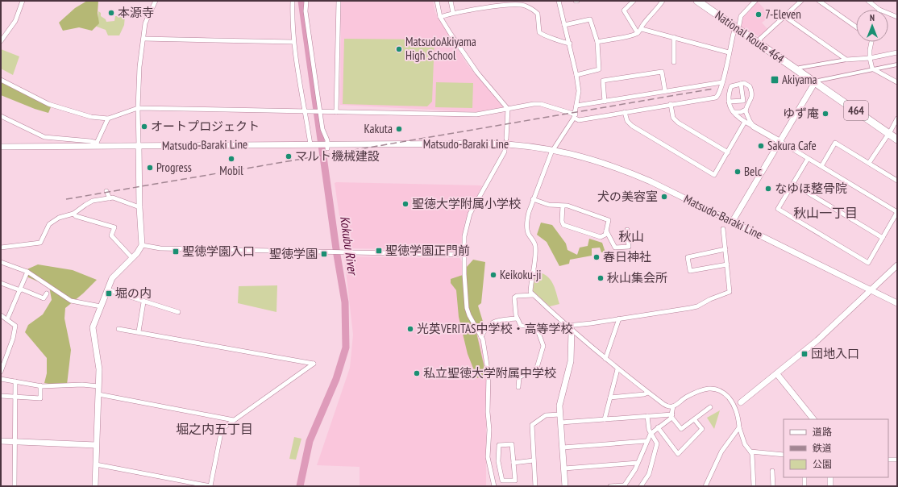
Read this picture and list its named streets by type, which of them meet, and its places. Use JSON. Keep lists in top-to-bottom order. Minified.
{"streets":{"highway":["National Route 464","464"],"street":["Matsudo-Baraki Line"]},"districts":["秋山一丁目","秋山","堀之内五丁目"],"water":["Kokubu River"],"places":{"other":["本源寺","7-Eleven","MatsudoAkiyama High School","ゆず庵","オートプロジェクト","Kakuta","Sakura Cafe","マルト機械建設","Mobil","Progress","Belc","なゆほ整骨院","犬の美容室","聖徳大学附属小学校","春日神社","Keikoku-ji","秋山集会所","光英VERITAS中学校・高等学校","私立聖徳大学附属中学校"],"transit":["Akiyama","聖徳学園正門前","聖徳学園入口","聖徳学園","堀の内","団地入口"]},"legend":["道路","鉄道","公園"],"north":"top"}
